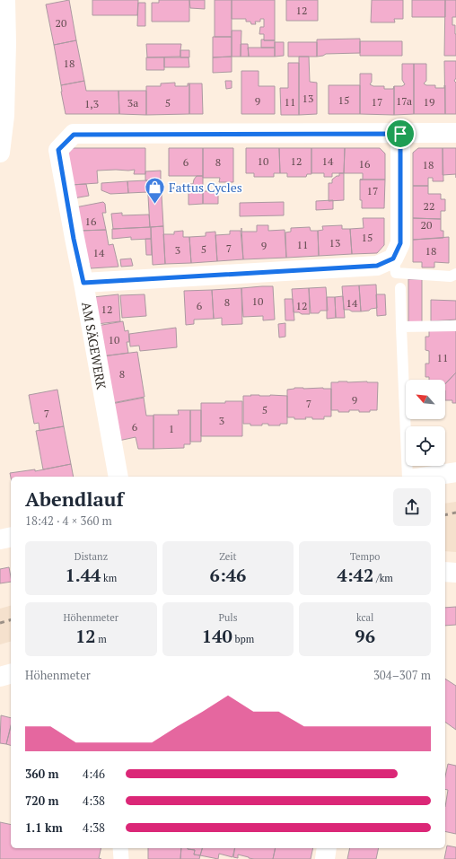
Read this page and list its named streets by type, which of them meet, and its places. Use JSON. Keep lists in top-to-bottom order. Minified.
{"streets":{"street":["AM SÄGEWERK"]},"places":{"shop":["Fattus Cycles"]},"house_numbers":["12","20","18","13","15","9","17a","11","17","19","3a","5","1,3","10","12","14","6","8","16","18","17","22","16","20","15","13","11","9","7","5","3","18","14","10","8","14","6","12","12","10","11","8","9","7","5","7","3","6","1"],"north":"top left","page":{"heading":["Abendlauf","18:42 · 4 × 360 m"],"stats":[["Distanz","1.44 km"],["Zeit","6:46"],["Tempo","4:42 /km"],["Höhenmeter","12 m"],["Puls","140 bpm"],["kcal","96"]],"chart":["Höhenmeter","304–307 m"],"list":[{"name":"360 m","note":"4:46"},{"name":"720 m","note":"4:38"},{"name":"1.1 km","note":"4:38"}]}}
